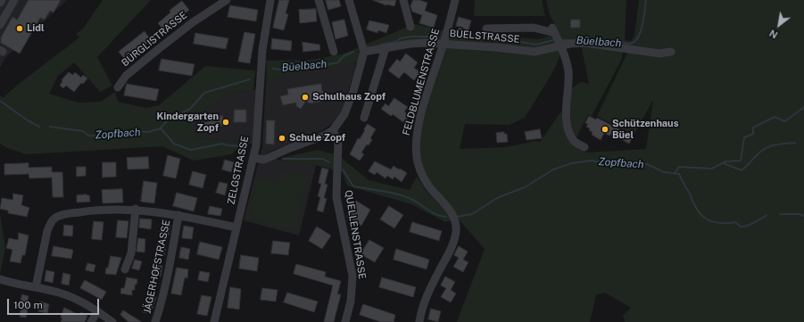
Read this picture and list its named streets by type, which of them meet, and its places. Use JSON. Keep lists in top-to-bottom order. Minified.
{"streets":{"street":["BÜELSTRASSE","BÜRGLISTRASSE","FELDBLUMENSTRASSE","ZELGSTRASSE","QUELLENSTRASSE","JÄGERHOFSTRASSE"]},"crossings":[["BÜELSTRASSE","FELDBLUMENSTRASSE"]],"water":["Büelbach","Zopfbach"],"places":["Lidl","Schulhaus Zopf","Kindergarten Zopf","Schützenhaus Büel","Schule Zopf"],"scale_bar":"100 m","north":"bottom left"}
